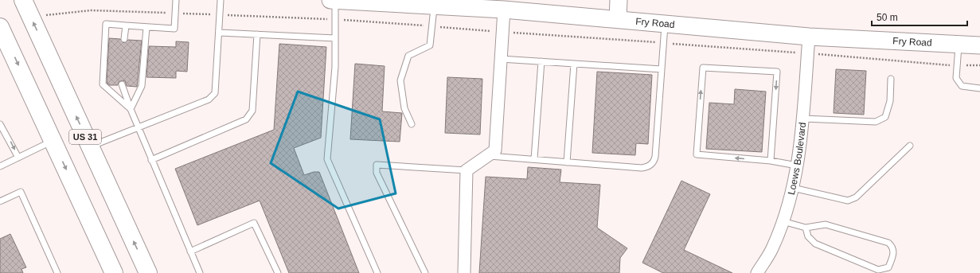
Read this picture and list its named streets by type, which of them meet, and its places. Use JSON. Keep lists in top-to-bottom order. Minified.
{"streets":{"main road":["US 31"],"street":["Fry Road","Loews Boulevard"]},"crossings":[["Fry Road","Loews Boulevard"]],"scale_bar":"50 m"}
